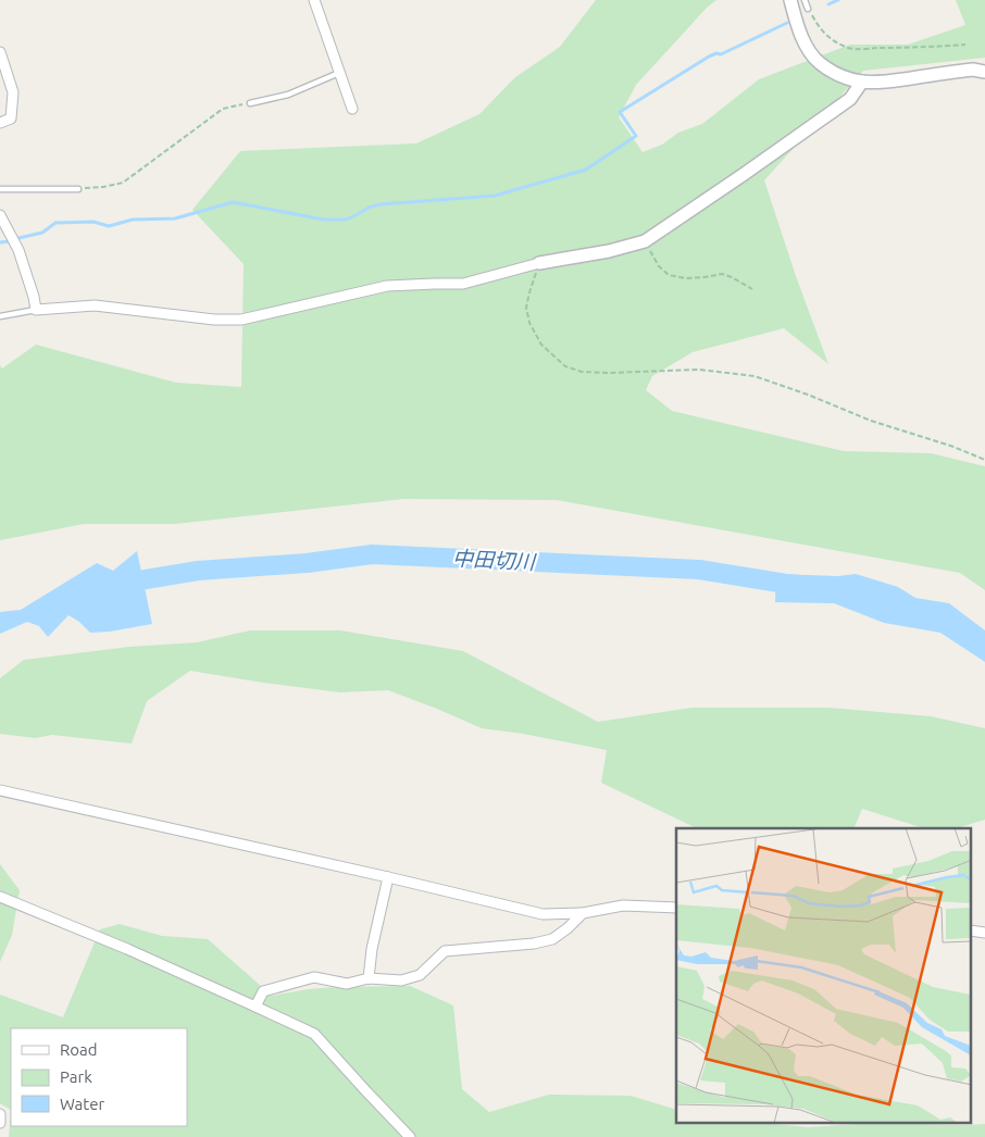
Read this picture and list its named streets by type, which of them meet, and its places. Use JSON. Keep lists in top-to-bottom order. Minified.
{"water":["中田切川"],"legend":["Road","Park","Water"]}
